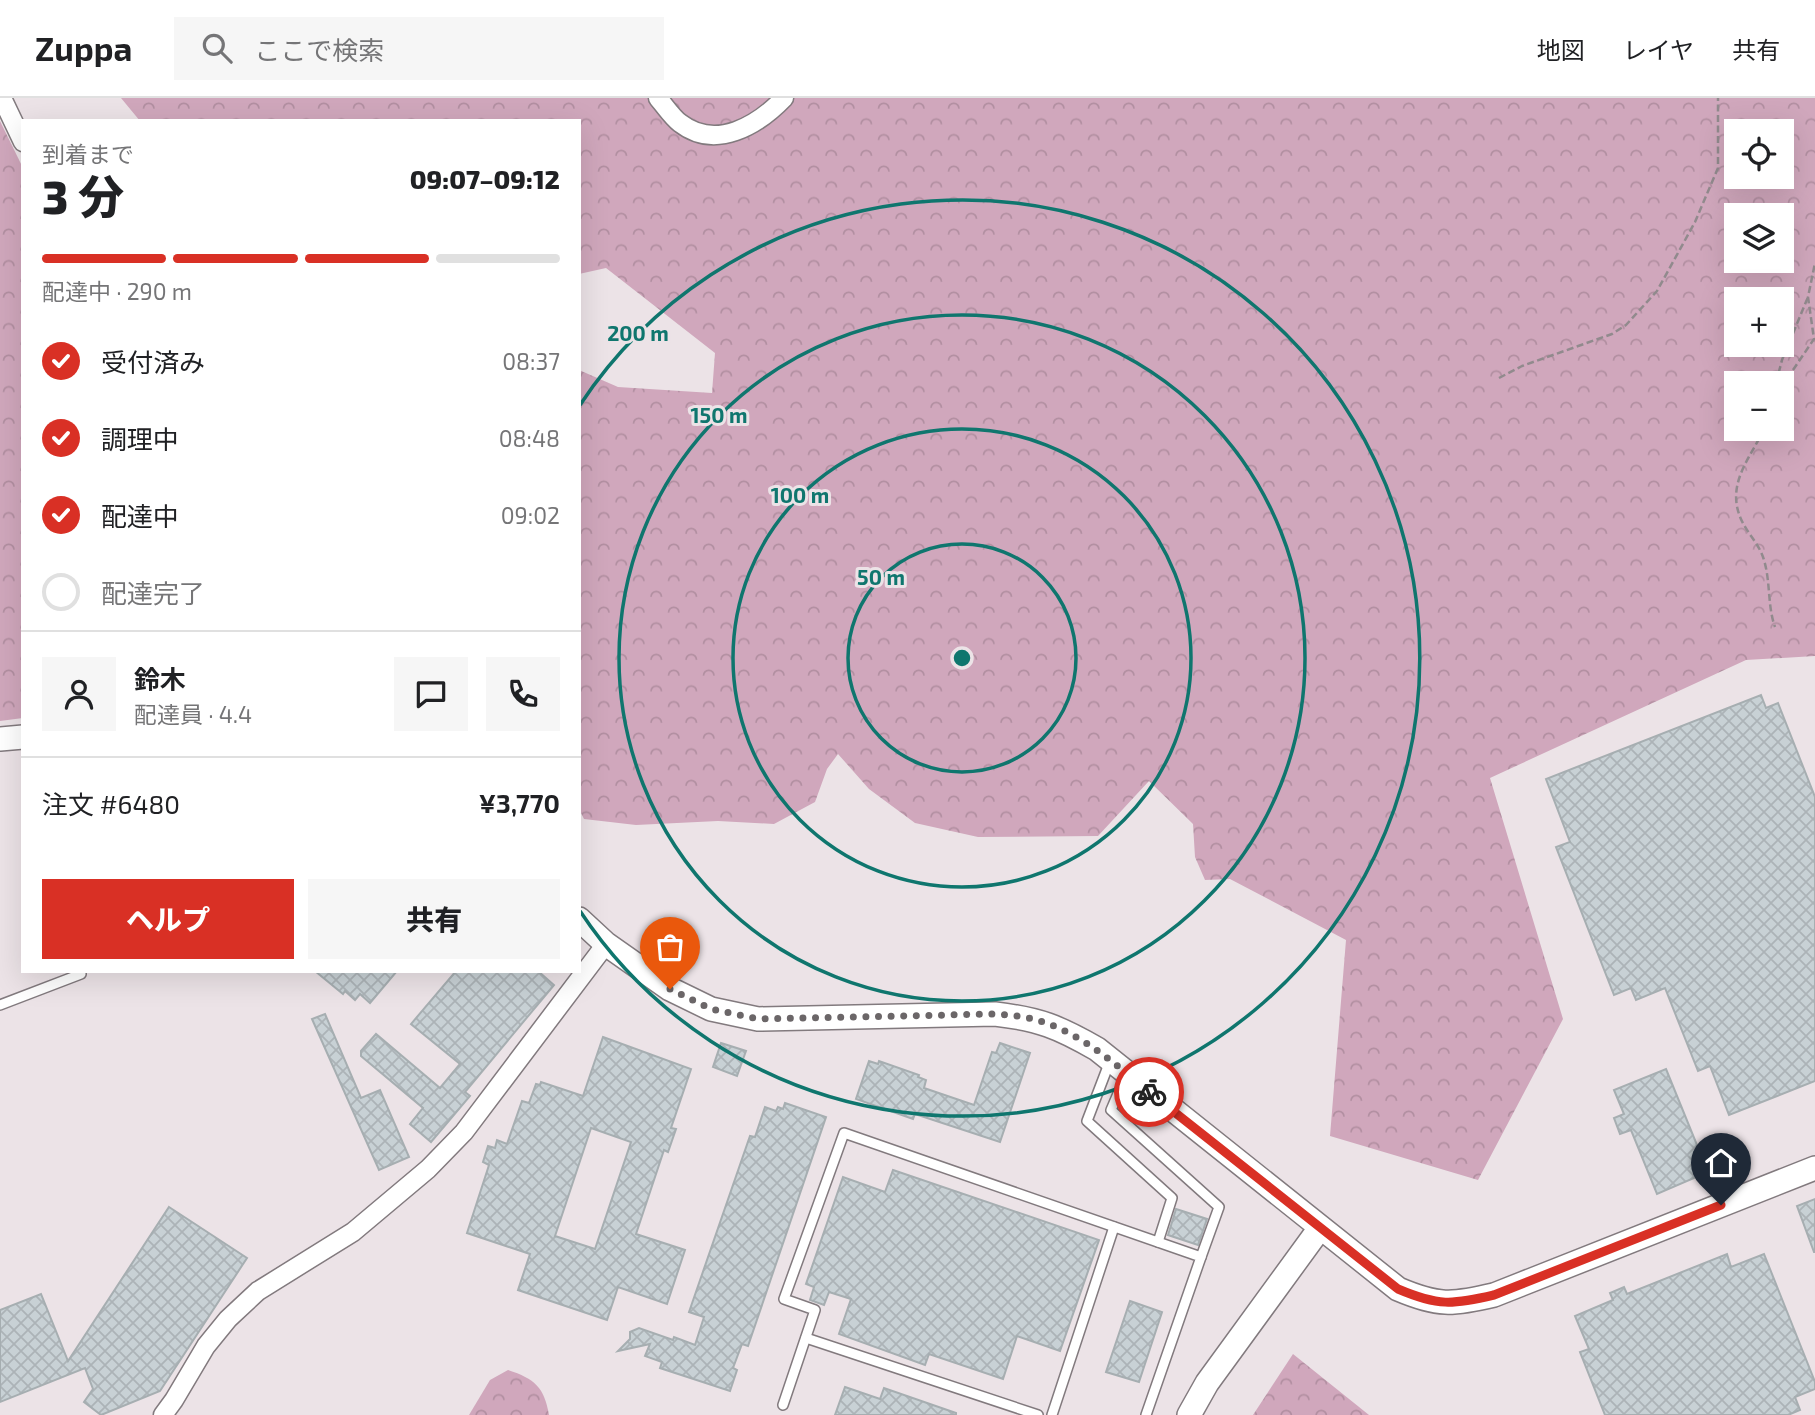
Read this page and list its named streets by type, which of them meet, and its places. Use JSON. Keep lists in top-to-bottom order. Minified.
{"page":{"header":"Zuppa","search":"ここで検索","nav":["地図","レイヤ","共有"],"map_buttons":["+","−"],"heading":["3 分","到着まで","09:07–09:12"],"panel":["鈴木","配達員 · 4.4","注文 #6480","¥3,770"],"bar":"配達中 · 290 m","list":[["受付済み","08:37"],["調理中","08:48"],["配達中","09:02"],"配達完了"],"buttons":["ヘルプ","共有"]},"rings":["200 m","150 m","100 m","50 m"]}
